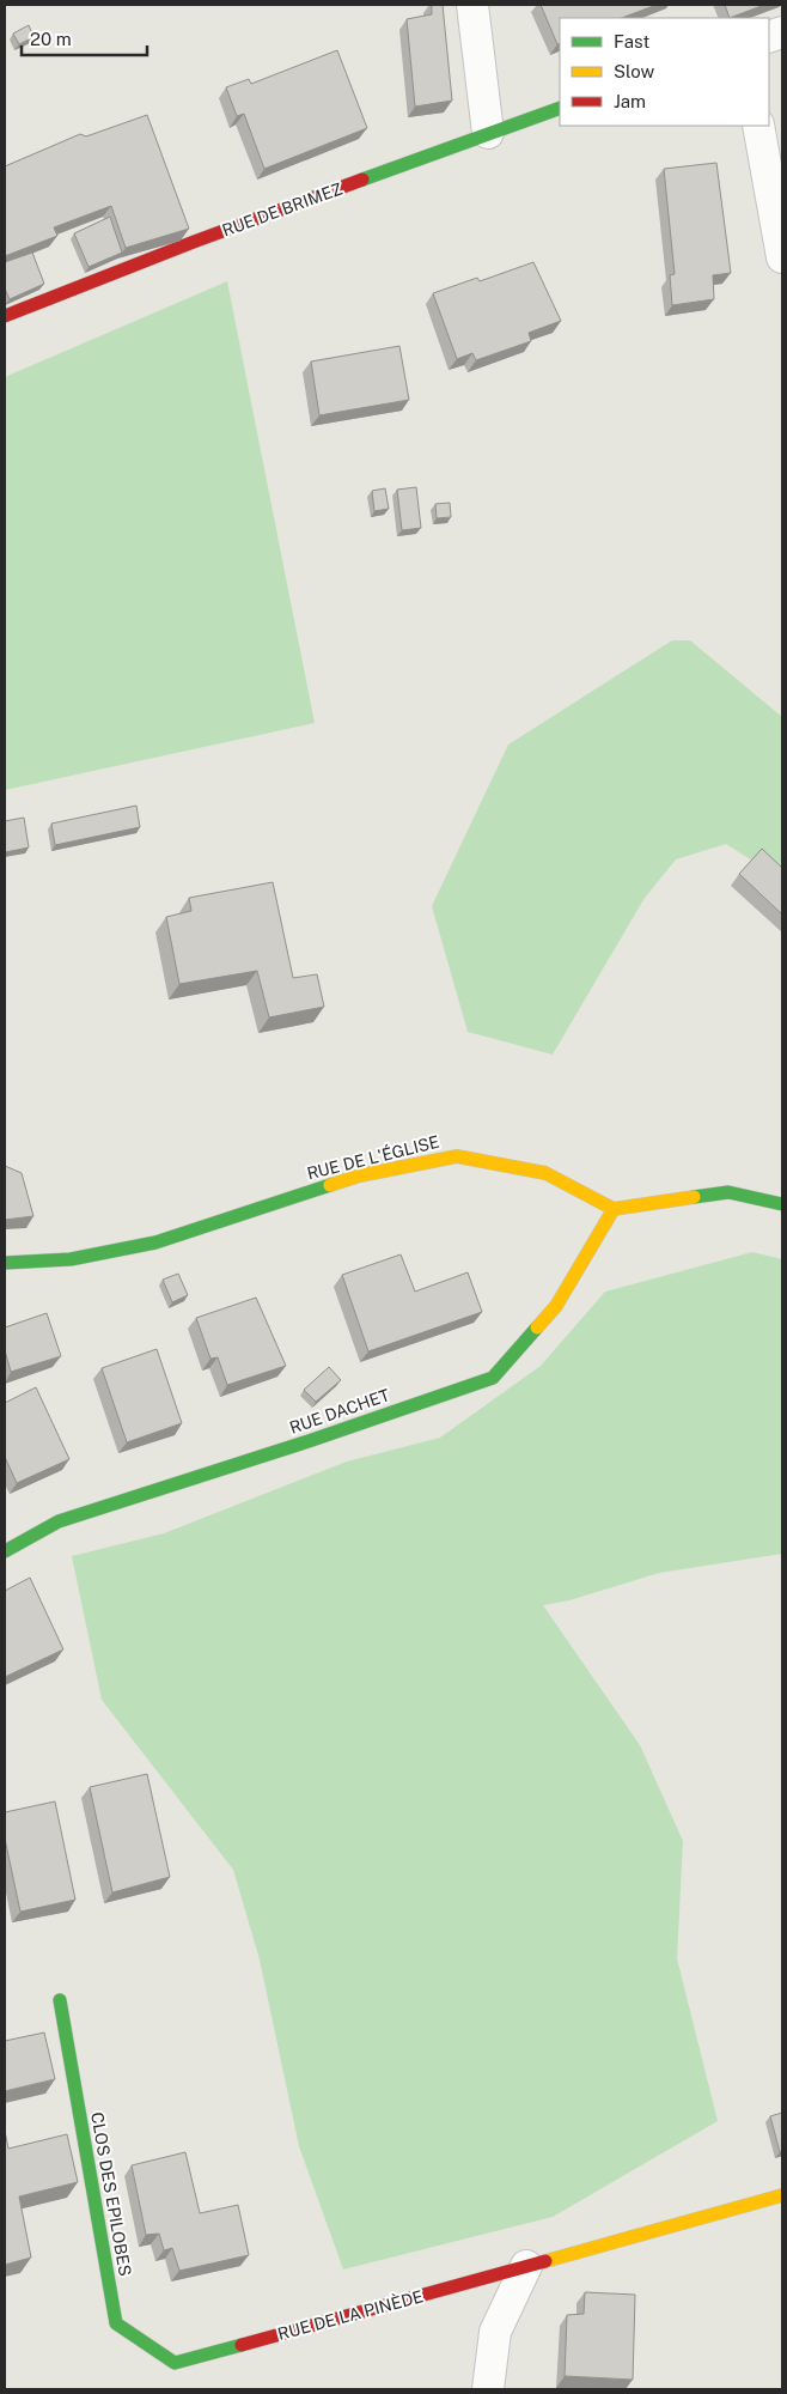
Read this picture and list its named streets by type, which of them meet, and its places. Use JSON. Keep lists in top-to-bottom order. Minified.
{"streets":{"street":["RUE DE BRIMEZ","RUE DE L'ÉGLISE","RUE DACHET","CLOS DES EPILOBES","RUE DE LA PINÈDE"]},"crossings":[["RUE DE L'ÉGLISE","RUE DACHET"],["CLOS DES EPILOBES","RUE DE LA PINÈDE"]],"legend":["Fast","Slow","Jam"],"scale_bar":"20 m"}
